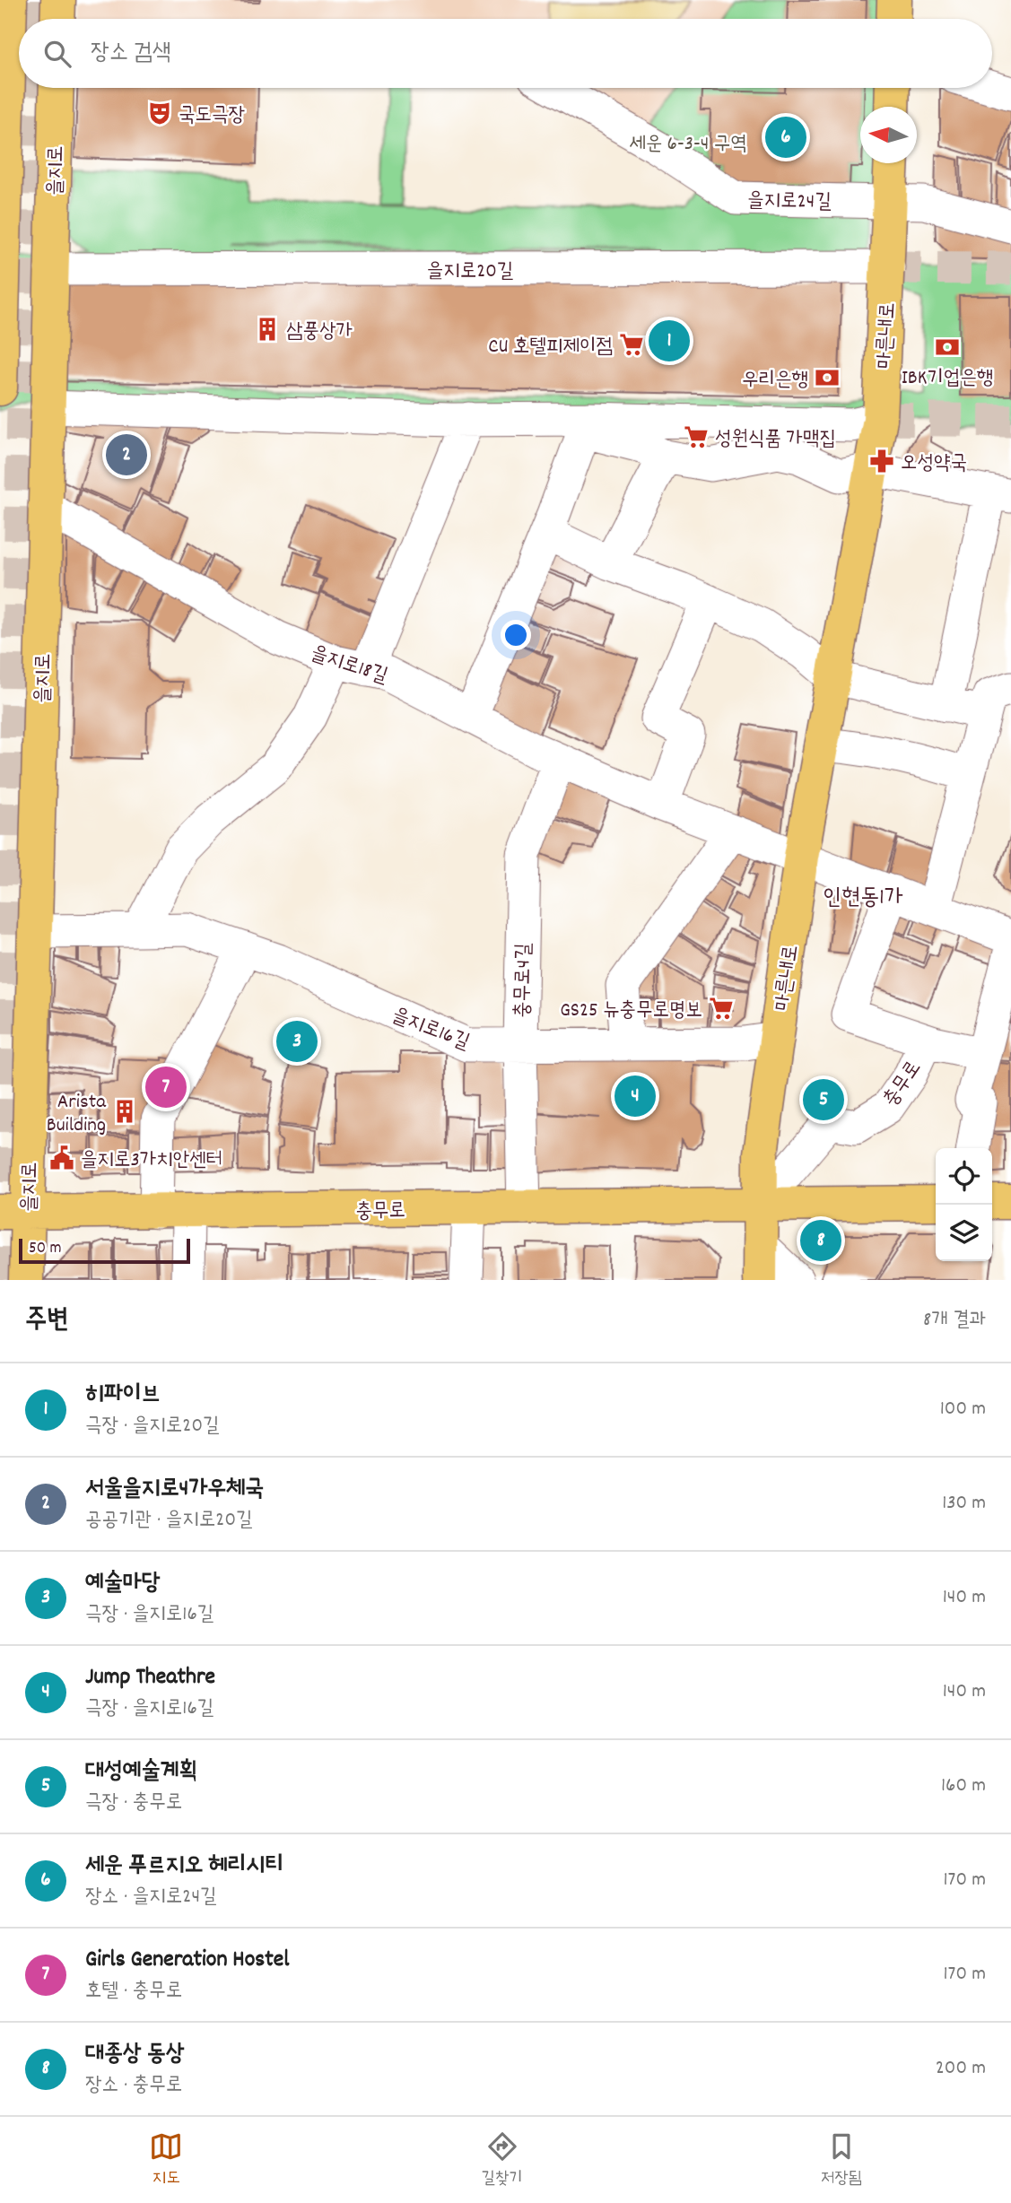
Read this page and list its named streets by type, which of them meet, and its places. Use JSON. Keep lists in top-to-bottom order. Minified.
{"streets":{"main road":["을지로","마른내로","충무로"],"street":["을지로24길","을지로20길","을지로18길","충무로4길","을지로16길"]},"crossings":[["을지로","을지로20길"],["을지로","을지로18길"],["을지로","을지로16길"],["을지로","충무로"],["을지로24길","마른내로"],["을지로20길","마른내로"],["마른내로","을지로18길"],["마른내로","을지로16길"],["마른내로","충무로"],["을지로18길","충무로4길"],["충무로4길","을지로16길"],["충무로4길","충무로"]],"districts":["인현동1가"],"parks":["세운 6-3-4 구역"],"places":{"theatre":["국도극장"],"building":["삼풍상가","Arista Building"],"supermarket":["CU 호텔피제이점","성원식품 가맥집","GS25 뉴충무로명보"],"bank":["IBK기업은행","우리은행"],"pharmacy":["오성약국"],"public building":["을지로3가치안센터"]},"scale_bar":"50 m","north":"left","page":{"search":"장소 검색","pins":["6","1","2","3","7","4","5","8"],"scale":"50 m","heading":["주변","8개 결과"],"list":[{"mark":"1","name":"히파이브","note":"극장 · 을지로20길","value":"100 m"},{"mark":"2","name":"서울을지로4가우체국","note":"공공기관 · 을지로20길","value":"130 m"},{"mark":"3","name":"예술마당","note":"극장 · 을지로16길","value":"140 m"},{"mark":"4","name":"Jump Theathre","note":"극장 · 을지로16길","value":"140 m"},{"mark":"5","name":"대성예술계획","note":"극장 · 충무로","value":"160 m"},{"mark":"6","name":"세운 푸르지오 헤리시티","note":"장소 · 을지로24길","value":"170 m"},{"mark":"7","name":"Girls Generation Hostel","note":"호텔 · 충무로","value":"170 m"},{"mark":"8","name":"대종상 동상","note":"장소 · 충무로","value":"200 m"}],"nav":["지도","길찾기","저장됨"]}}
